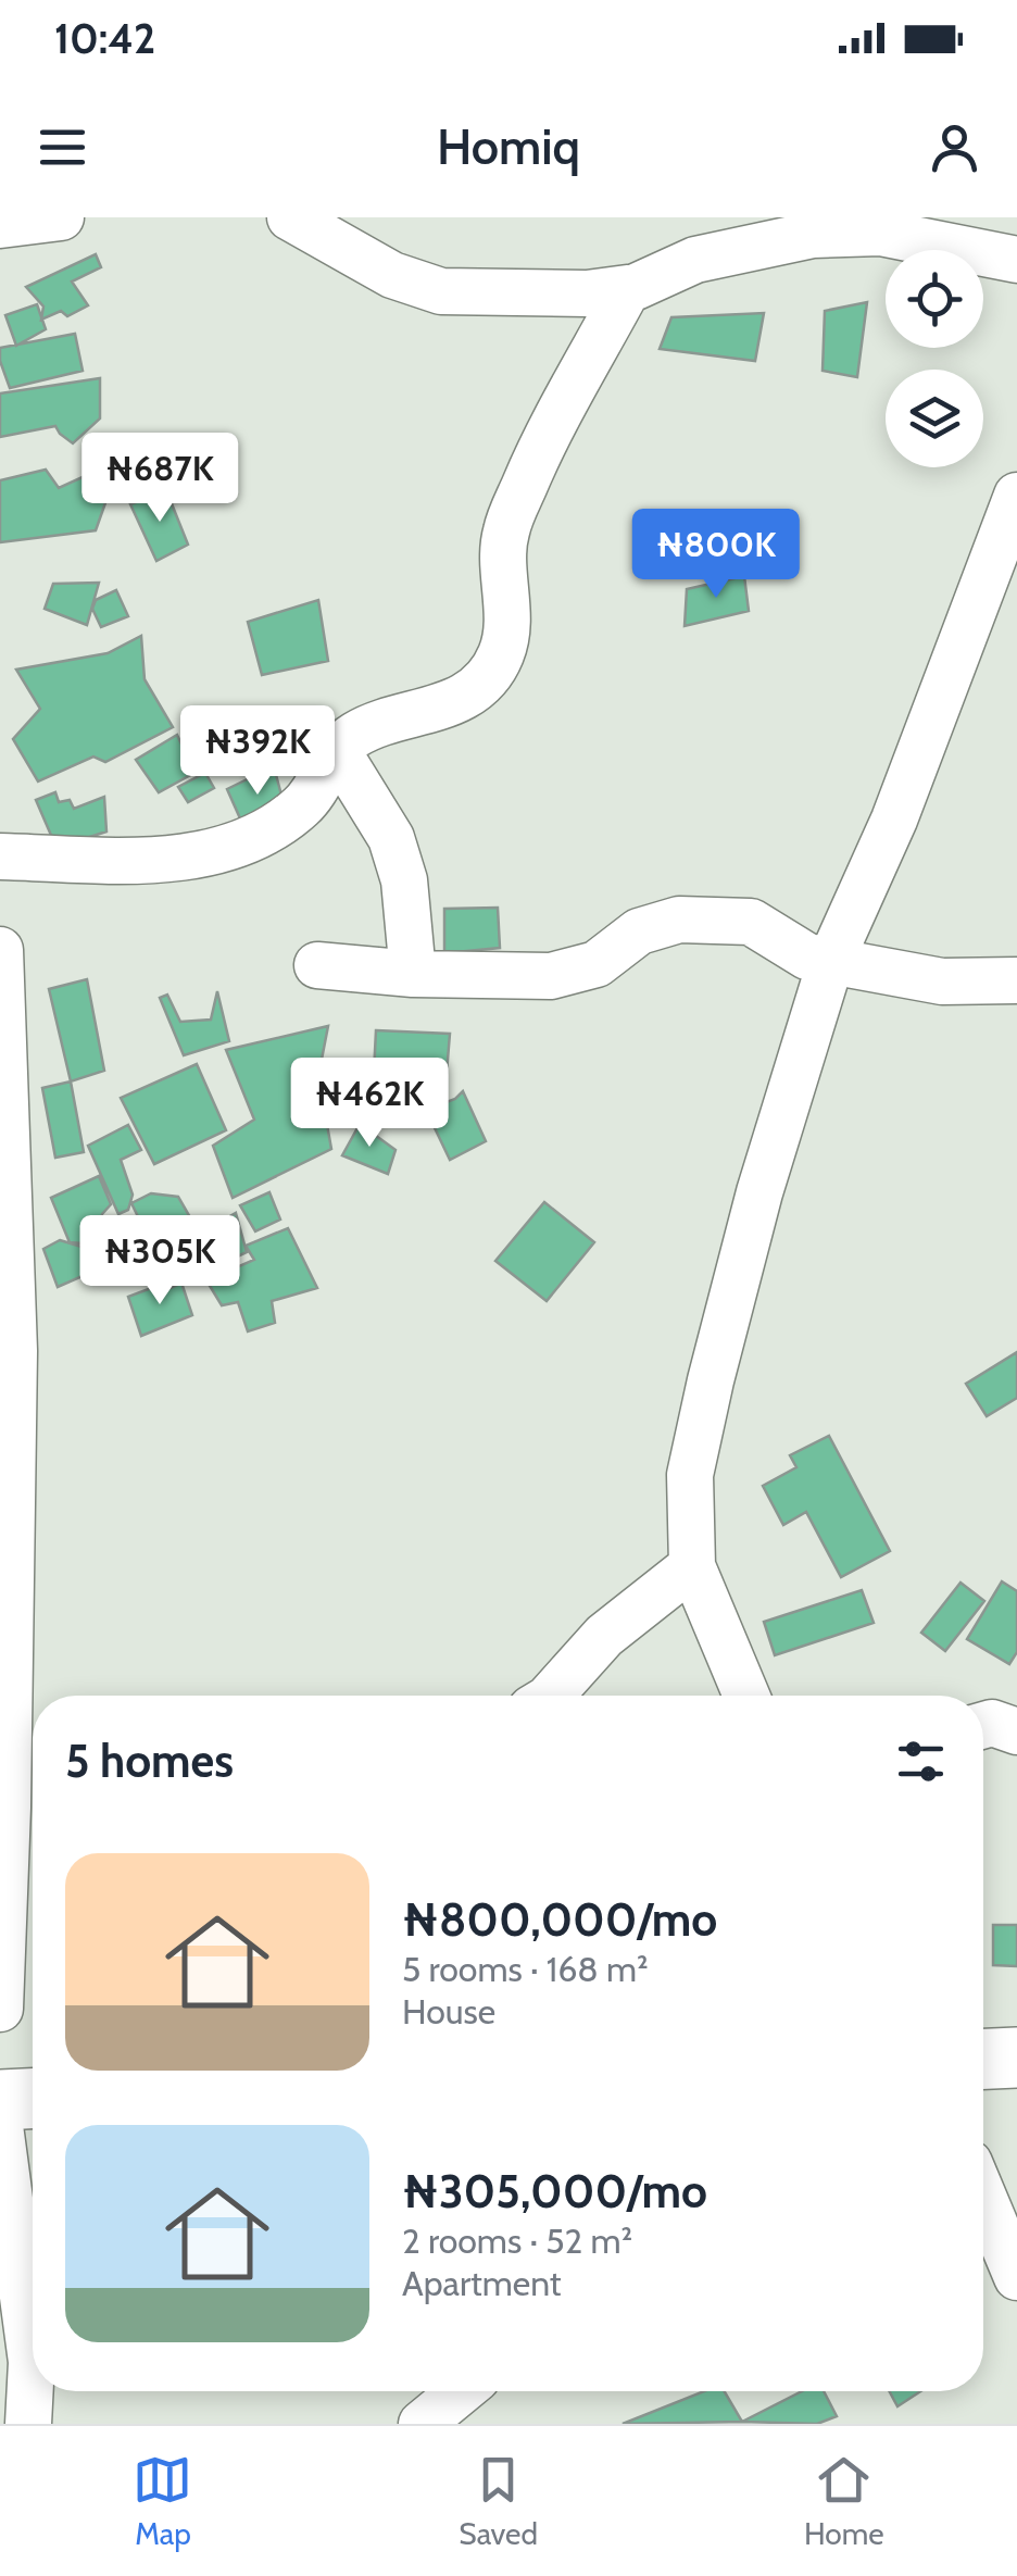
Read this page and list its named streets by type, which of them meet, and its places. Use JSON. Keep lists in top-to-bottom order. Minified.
{"page":{"status":"10:42","header":"Homiq","price":["₦687K","₦800K","₦392K","₦462K","₦305K"],"heading":"5 homes","list":[{"name":"₦800,000/mo","note":"5 rooms · 168 m² · House"},{"name":"₦305,000/mo","note":"2 rooms · 52 m² · Apartment"}],"tabs":["Map","Saved","Home"]}}
